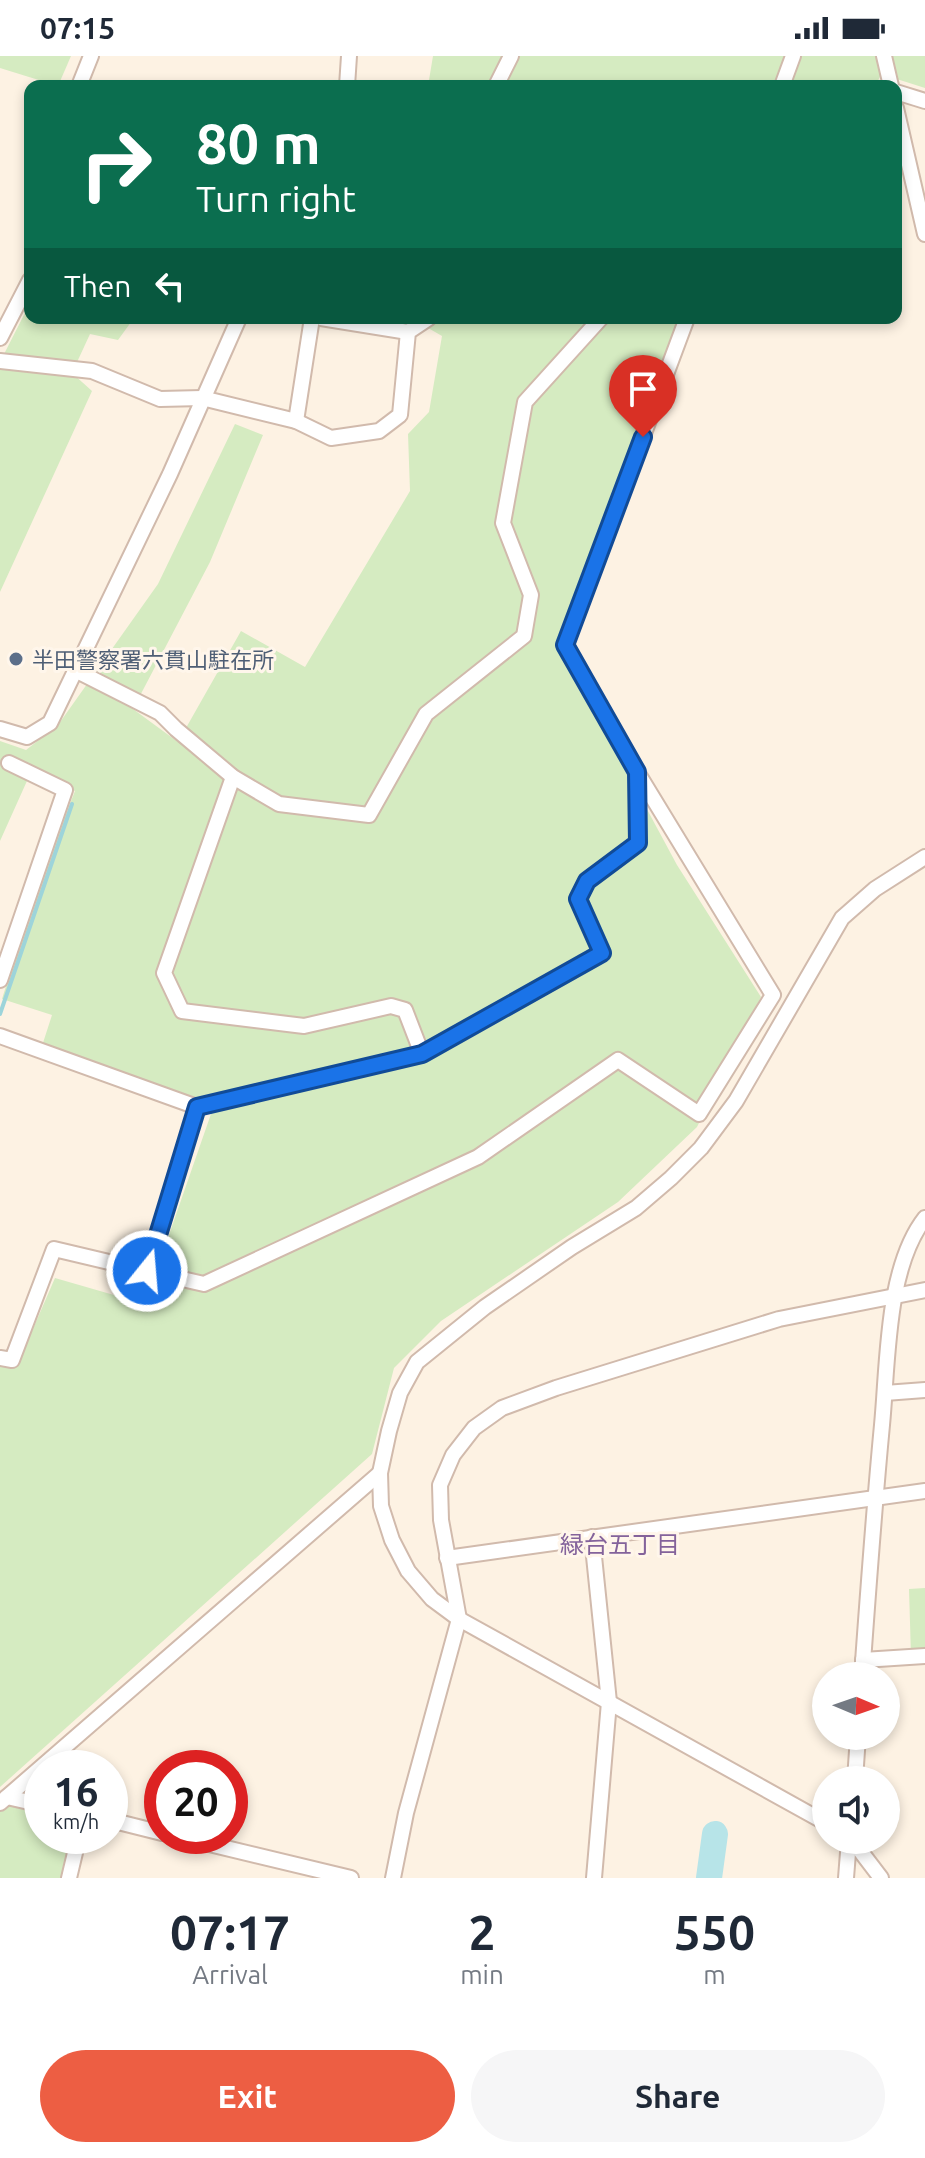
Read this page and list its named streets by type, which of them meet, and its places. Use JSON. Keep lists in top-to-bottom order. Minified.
{"districts":["緑台五丁目"],"places":["半田警察署六貫山駐在所"],"north":"right","page":{"status":"07:15","turn":["80 m","Turn right"],"then":"Then","speed":"16 km/h","limit":"20","eta":["07:17","Arrival","2","min","550","m"],"buttons":["Exit","Share"]}}
